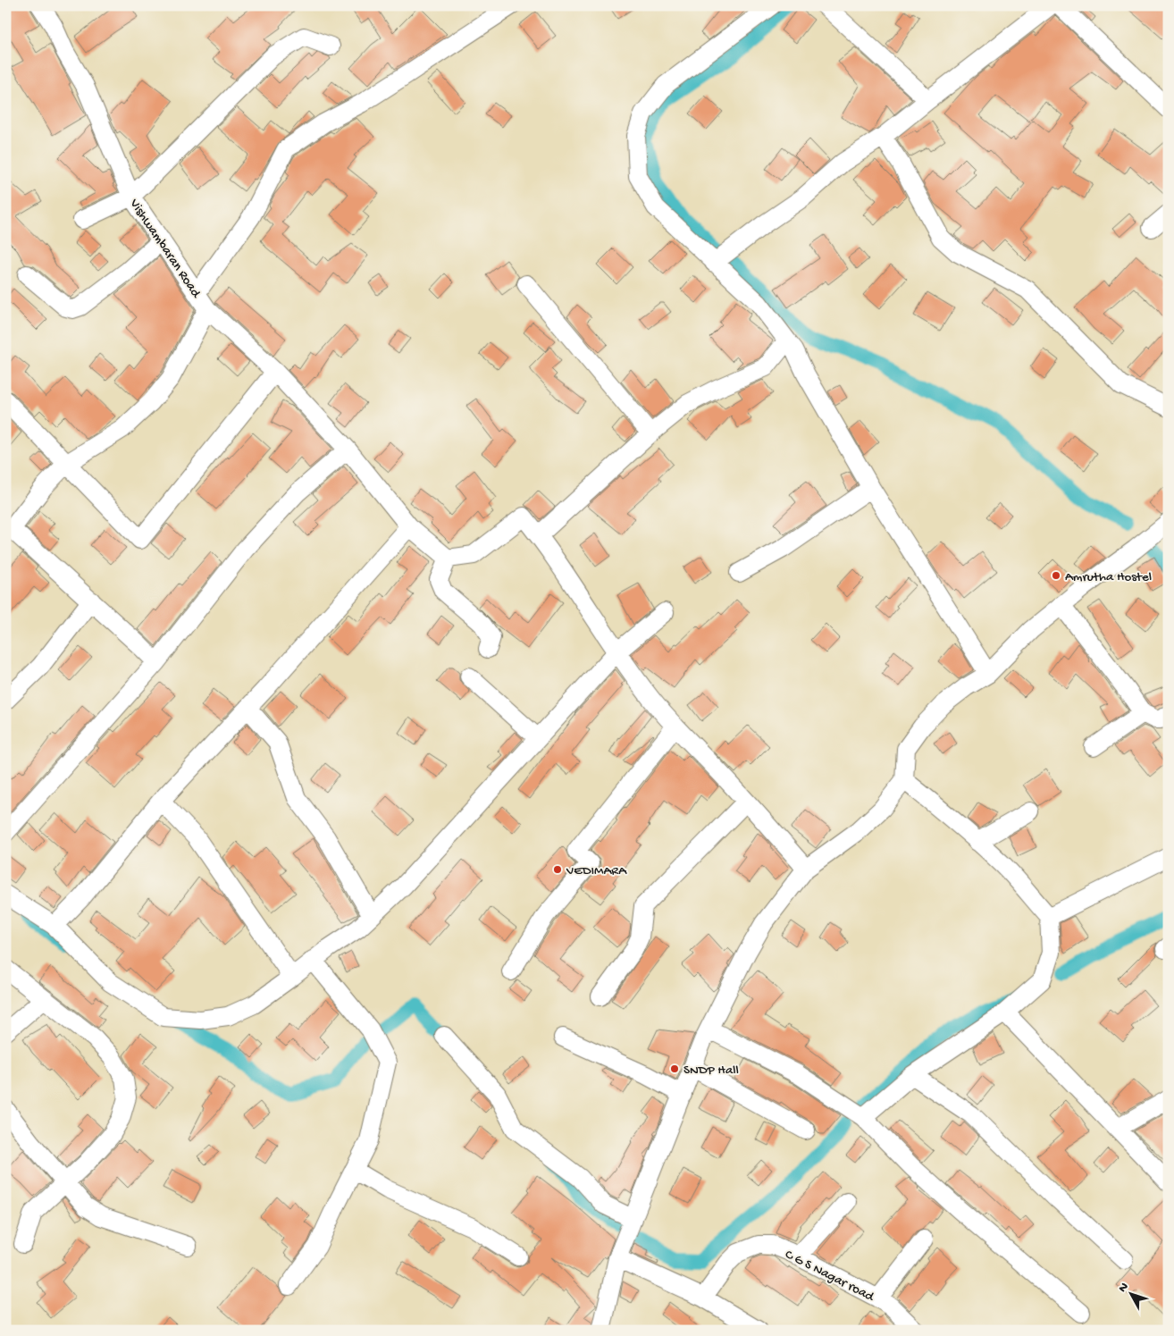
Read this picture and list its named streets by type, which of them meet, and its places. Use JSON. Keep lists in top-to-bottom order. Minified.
{"streets":{"street":["Vishwambaran Road","C G S Nagar road"]},"places":["Amrutha Hostel","VEDIMARA","SNDP Hall"],"north":"top left"}
